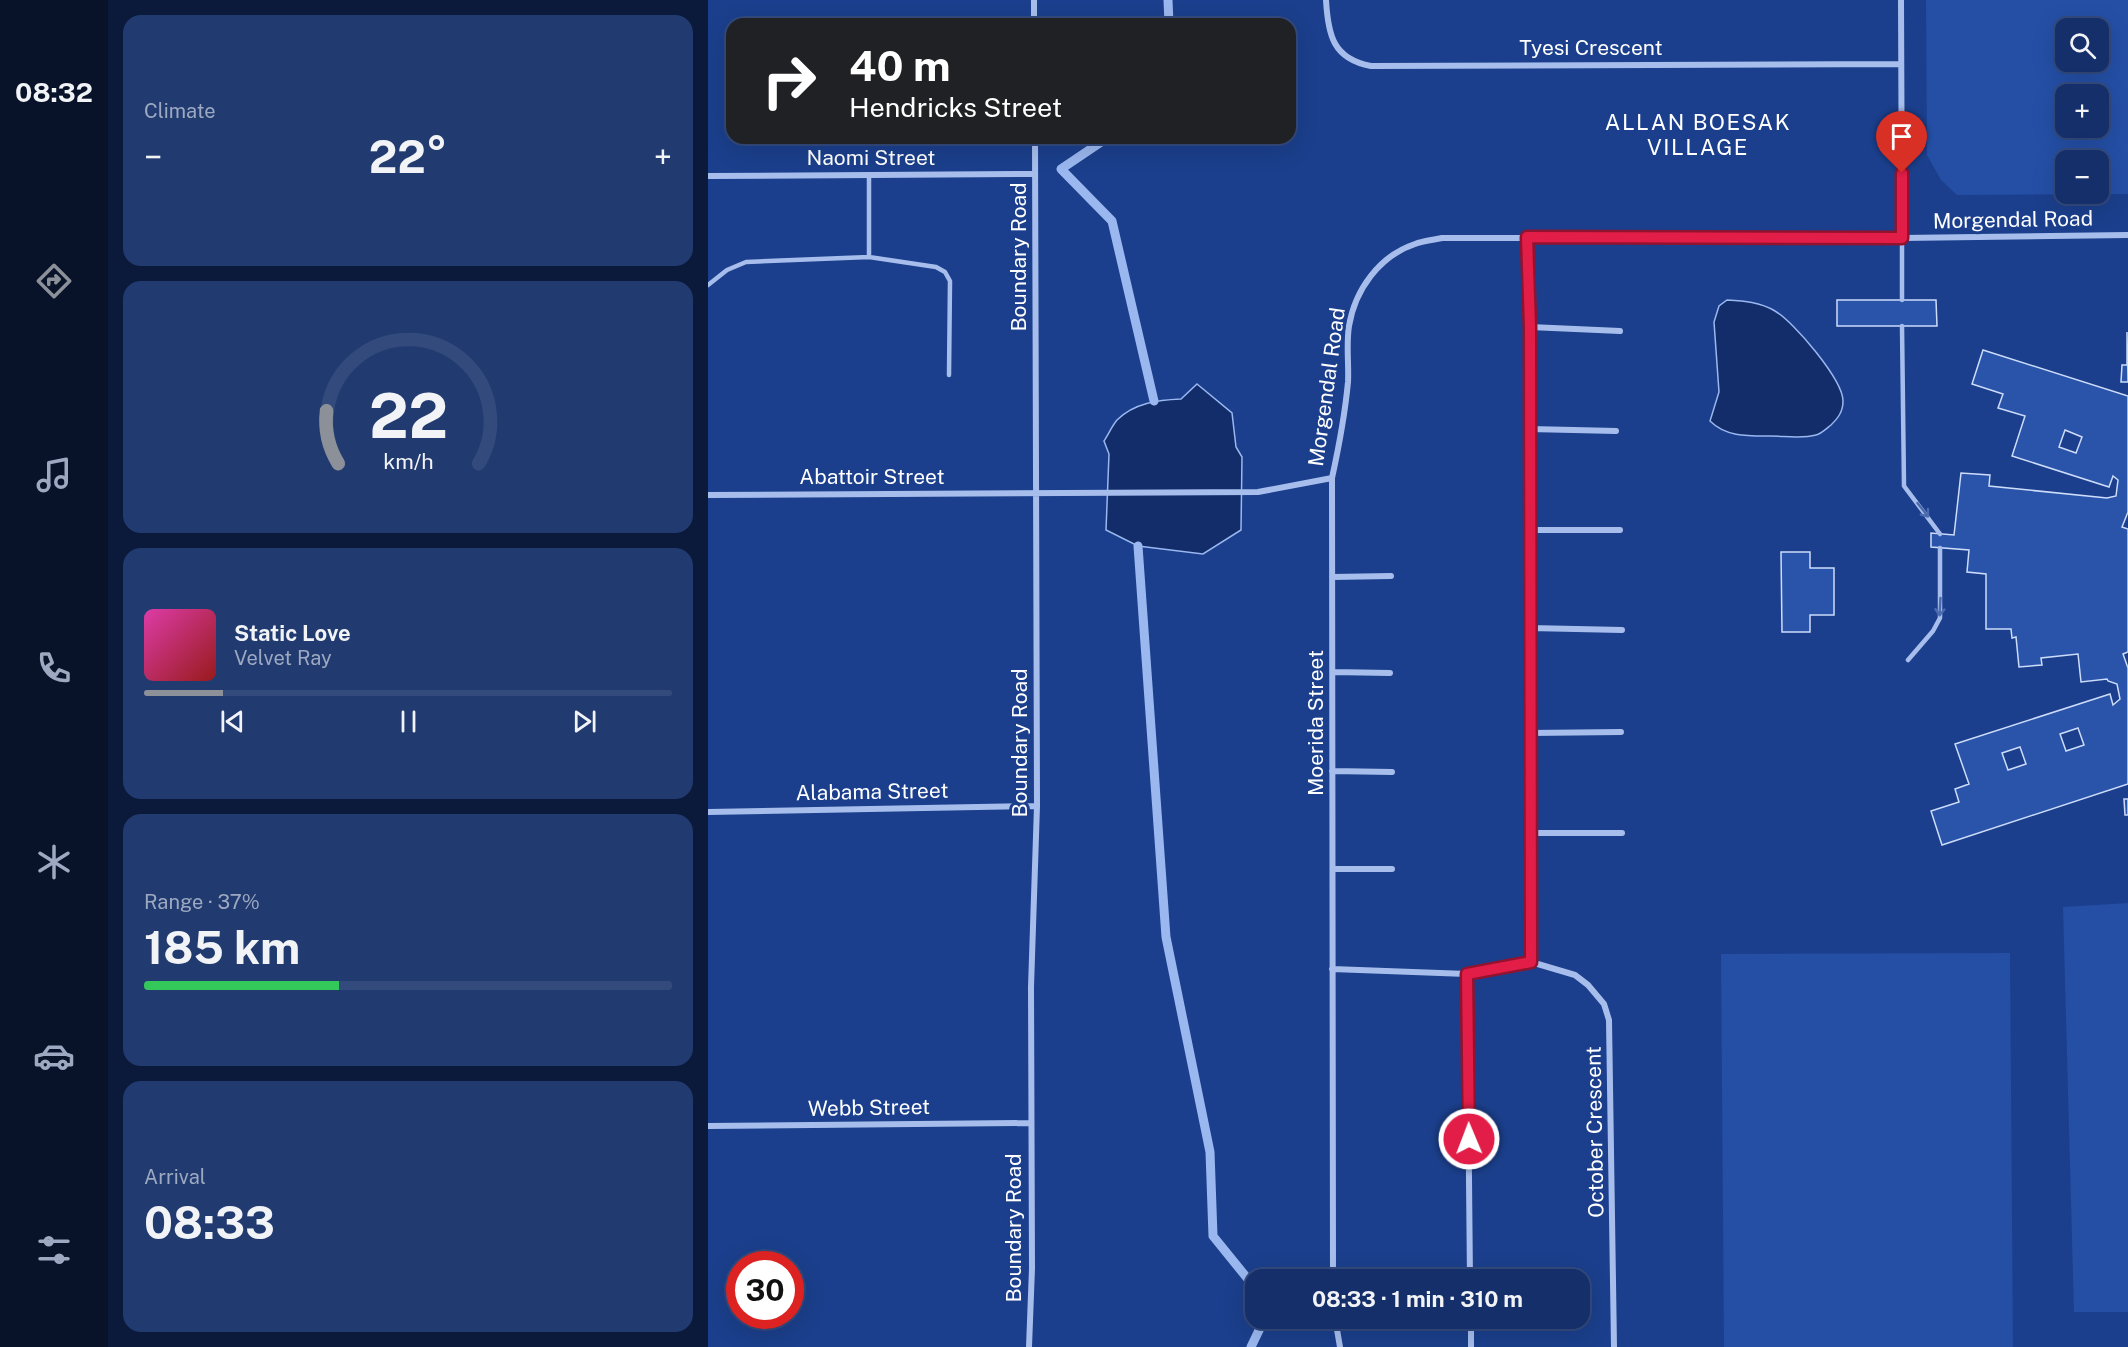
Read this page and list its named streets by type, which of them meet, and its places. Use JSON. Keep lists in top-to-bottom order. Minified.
{"streets":{"street":["Tyesi Crescent","Naomi Street","Morgendal Road","Boundary Road","Abattoir Street","Moerida Street","Alabama Street","Webb Street","October Crescent"]},"crossings":[["Naomi Street","Boundary Road"],["Morgendal Road","Boundary Road"],["Morgendal Road","Abattoir Street"],["Morgendal Road","Moerida Street"],["Boundary Road","Abattoir Street"],["Boundary Road","Alabama Street"],["Boundary Road","Webb Street"]],"districts":["ALLAN BOESAK VILLAGE"],"page":{"tabs":"08:32","tile":["Climate",["Range · 37%","185 km"],["Arrival","08:33"]],"map_buttons":["+","−"],"turn":["40 m","Hendricks Street"],"heat":["−","22°","+"],"song":["Static Love","Velvet Ray"],"limit":"30","trip":"08:33 · 1 min · 310 m","gauge":["22","km/h"]}}
